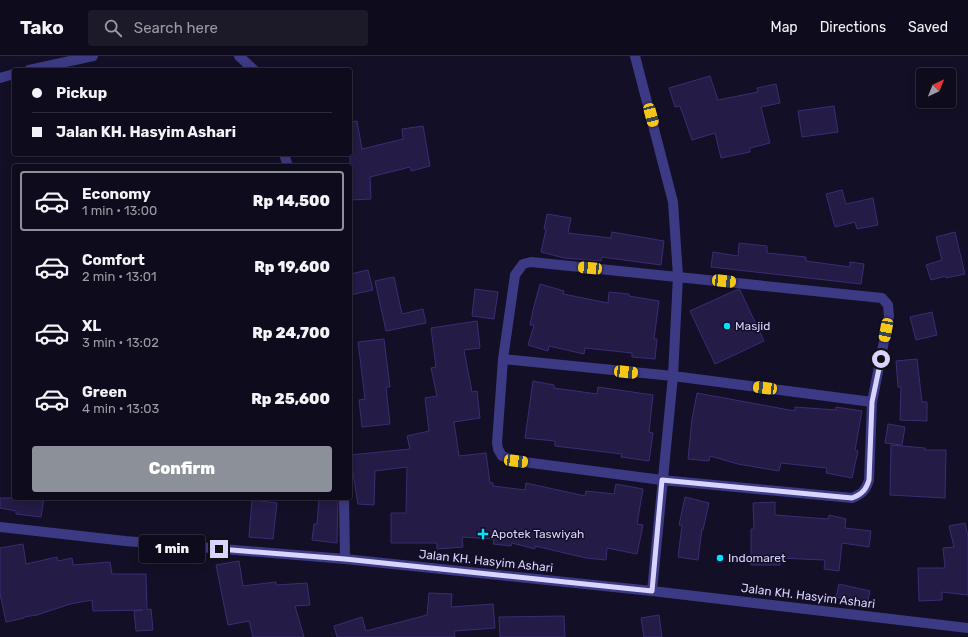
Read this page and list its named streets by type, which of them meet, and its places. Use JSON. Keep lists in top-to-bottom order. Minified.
{"streets":{"street":["Jalan KH. Hasyim Ashari"]},"places":{"other":["Masjid","Indomaret"],"health":["Apotek Taswiyah"]},"north":"top right","page":{"header":"Tako","search":"Search here","nav":["Map","Directions","Saved"],"banner":["Pickup","Jalan KH. Hasyim Ashari"],"list":[{"name":"Economy","note":"1 min · 13:00","value":"Rp 14,500"},{"name":"Comfort","note":"2 min · 13:01","value":"Rp 19,600"},{"name":"XL","note":"3 min · 13:02","value":"Rp 24,700"},{"name":"Green","note":"4 min · 13:03","value":"Rp 25,600"}],"buttons":"Confirm","bubble":"1 min"}}
